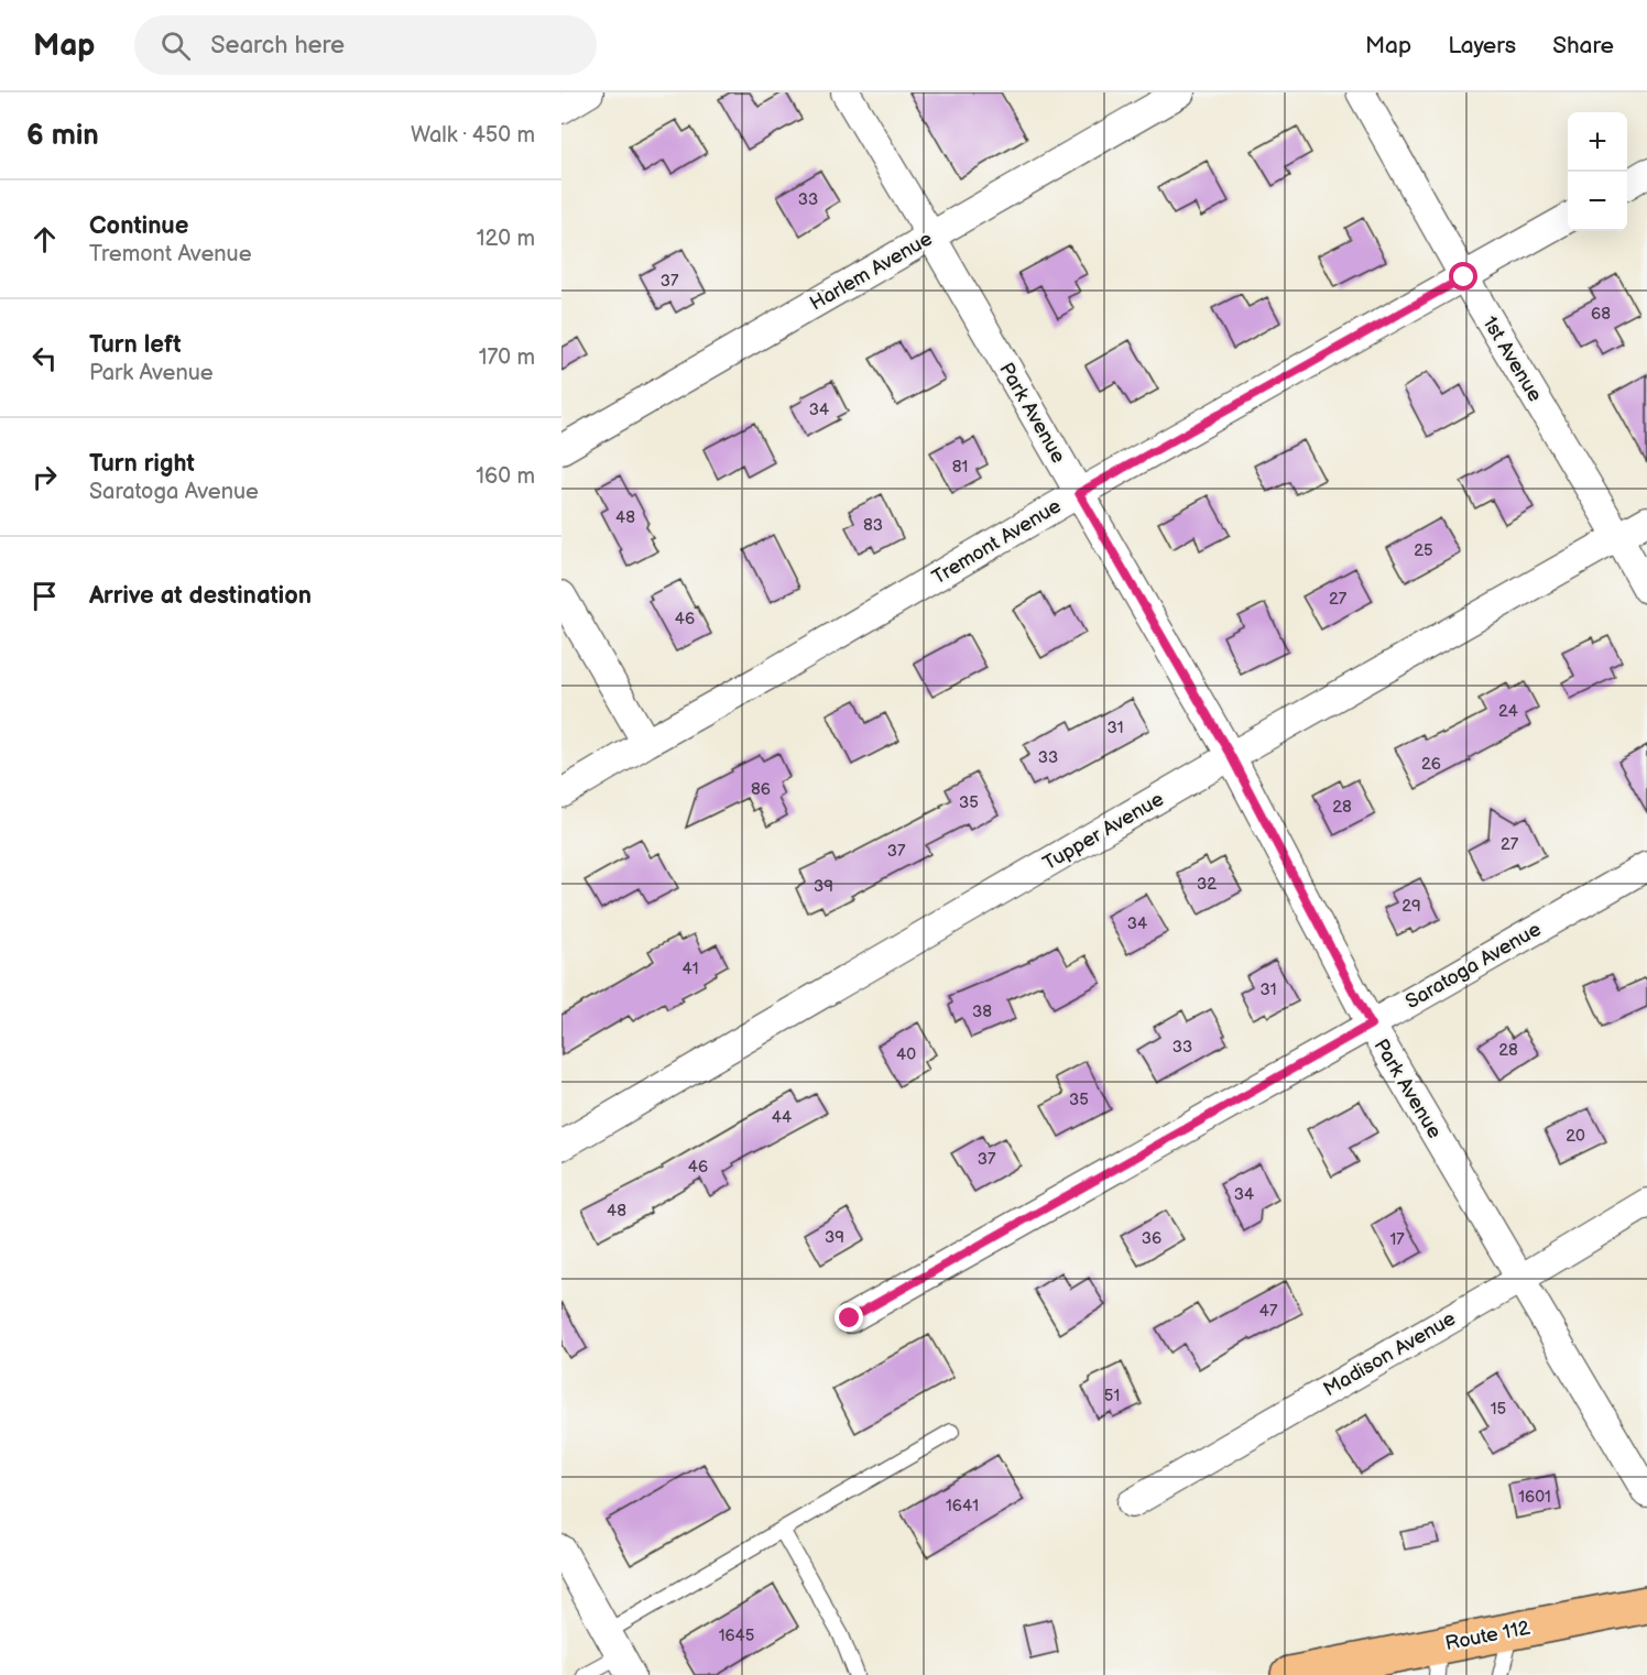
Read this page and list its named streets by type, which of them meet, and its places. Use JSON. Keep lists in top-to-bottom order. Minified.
{"streets":{"main road":["Route 112"],"street":["Harlem Avenue","1st Avenue","Park Avenue","Tremont Avenue","Tupper Avenue","Saratoga Avenue","Madison Avenue"]},"crossings":[["Harlem Avenue","Park Avenue"],["1st Avenue","Tremont Avenue"],["1st Avenue","Tupper Avenue"],["Park Avenue","Tremont Avenue"],["Park Avenue","Tupper Avenue"],["Park Avenue","Saratoga Avenue"],["Park Avenue","Madison Avenue"]],"house_numbers":["33","37","68","34","81","48","83","25","27","46","24","31","33","26","86","35","28","27","37","32","39","29","34","41","31","38","33","28","40","35","44","20","37","46","34","48","39","36","17","47","51","15","1601","1641","1645"],"page":{"header":"Map","search":"Search here","nav":["Map","Layers","Share"],"heading":["6 min","Walk · 450 m"],"map_buttons":["+","−"],"list":[["Continue","Tremont Avenue","120 m"],["Turn left","Park Avenue","170 m"],["Turn right","Saratoga Avenue","160 m"],"Arrive at destination"]}}
